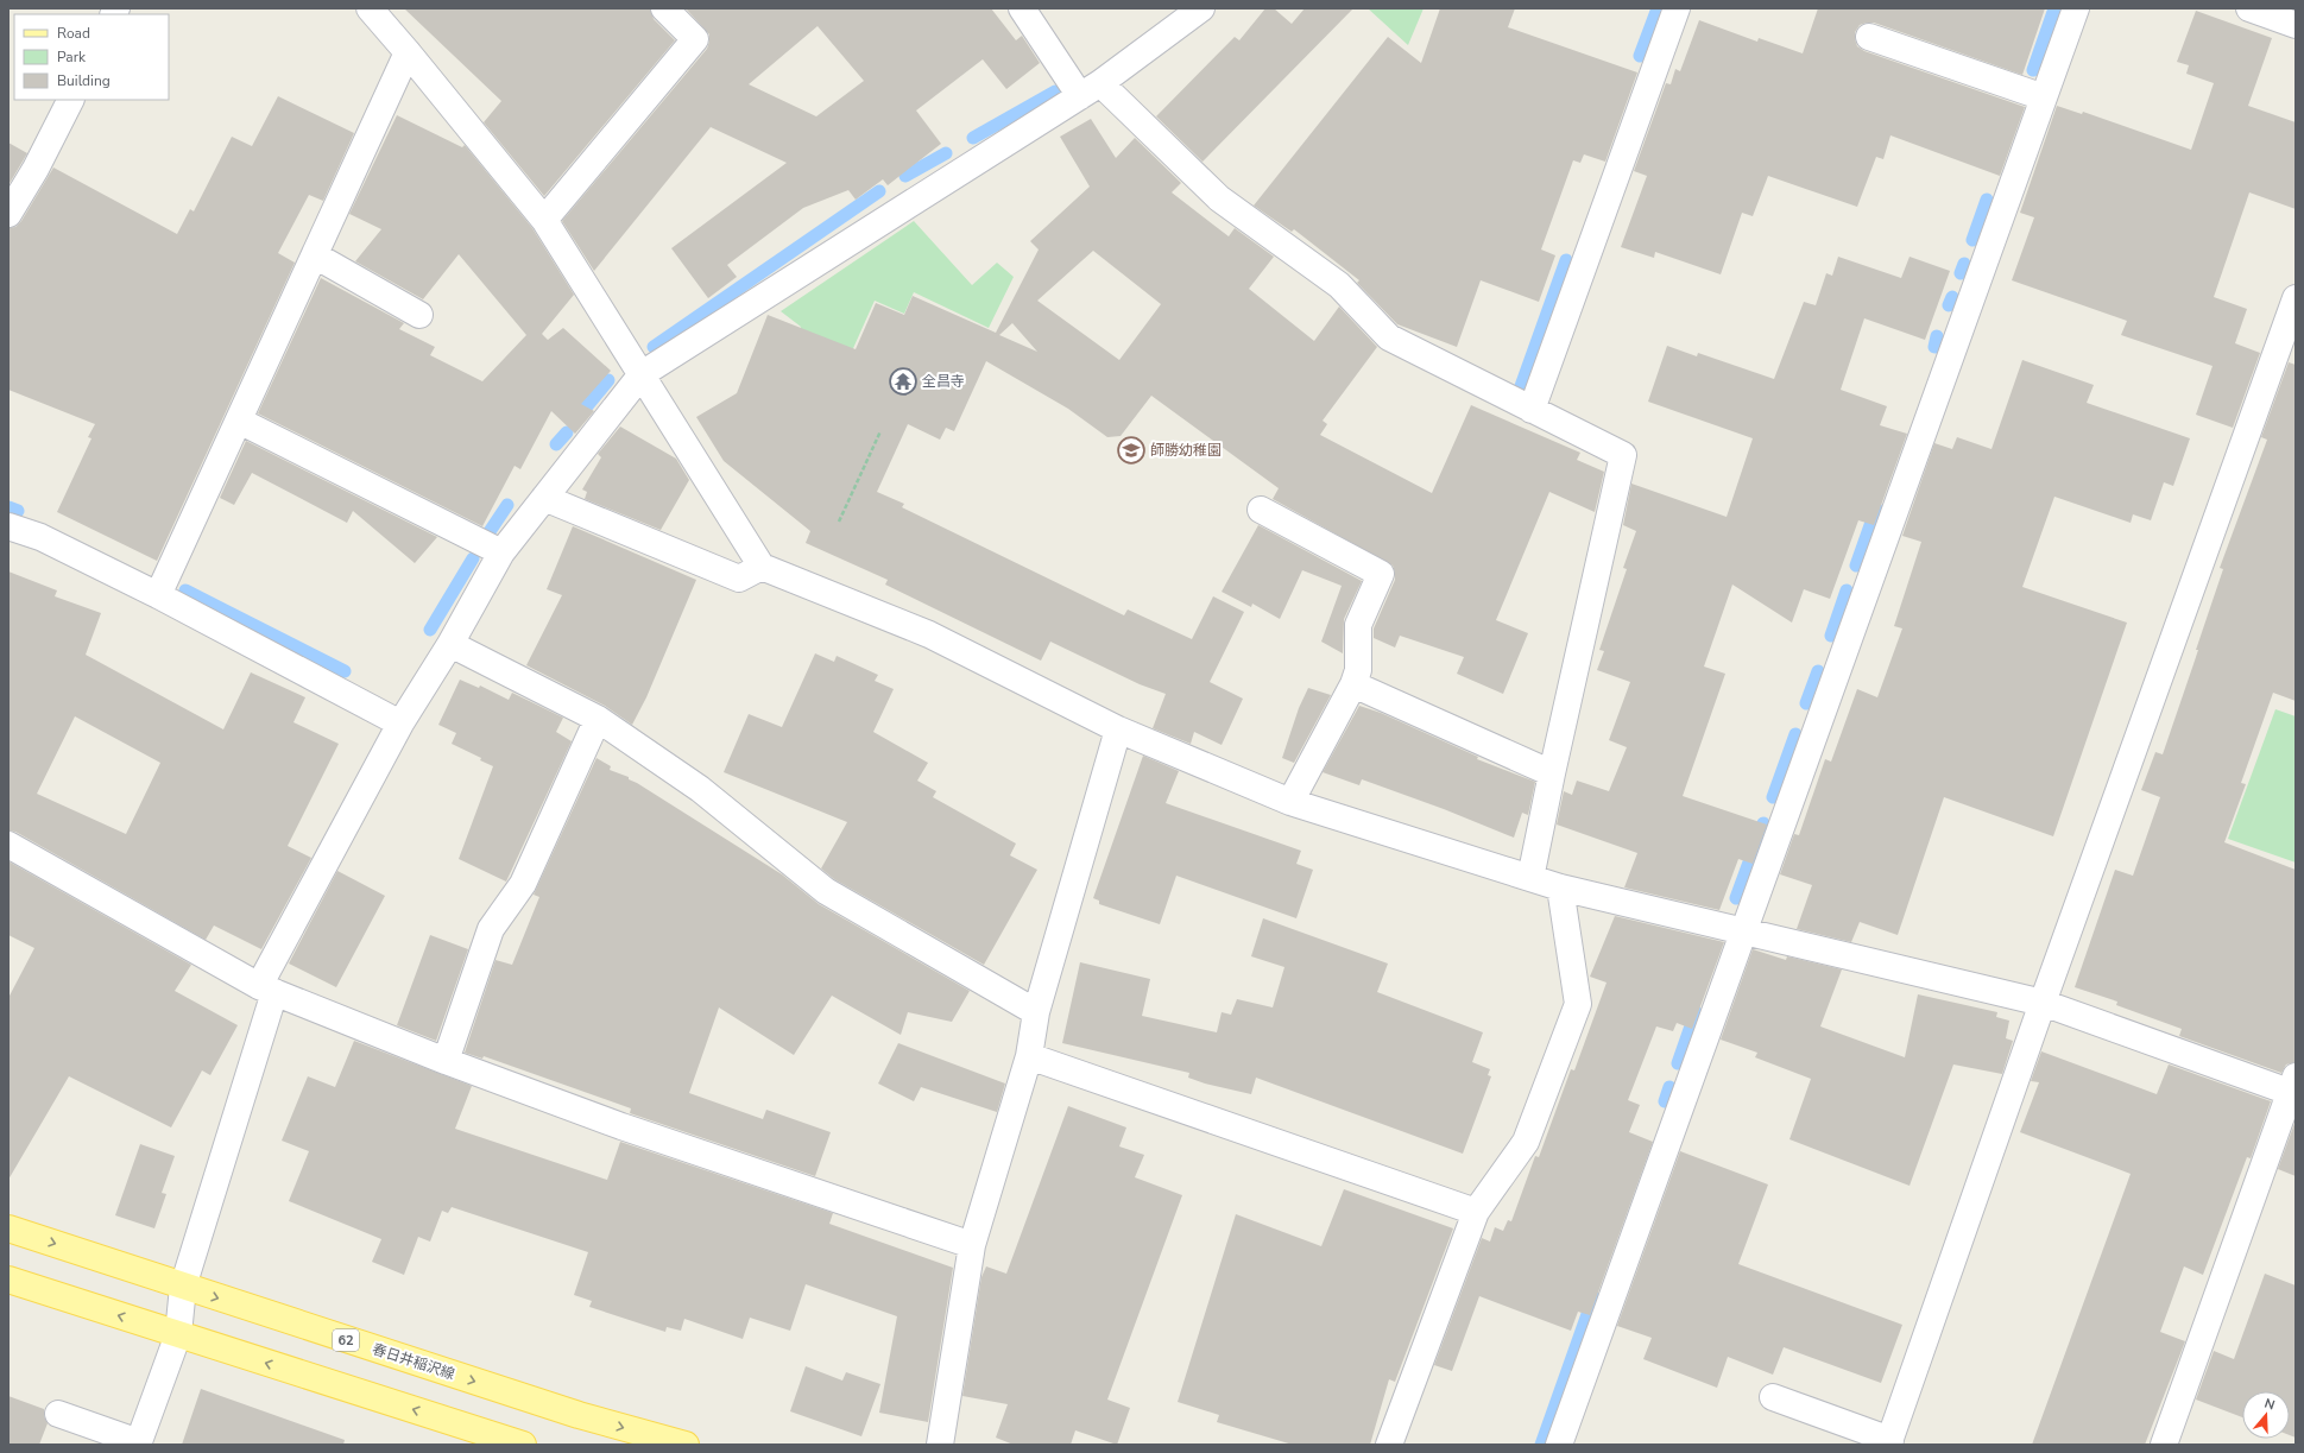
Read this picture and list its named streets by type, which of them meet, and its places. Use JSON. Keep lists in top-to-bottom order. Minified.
{"streets":{"main road":["62","春日井稲沢線"]},"places":{"temple":["全昌寺"],"school or university":["師勝幼稚園"]},"legend":["Road","Park","Building"],"north":"top"}
